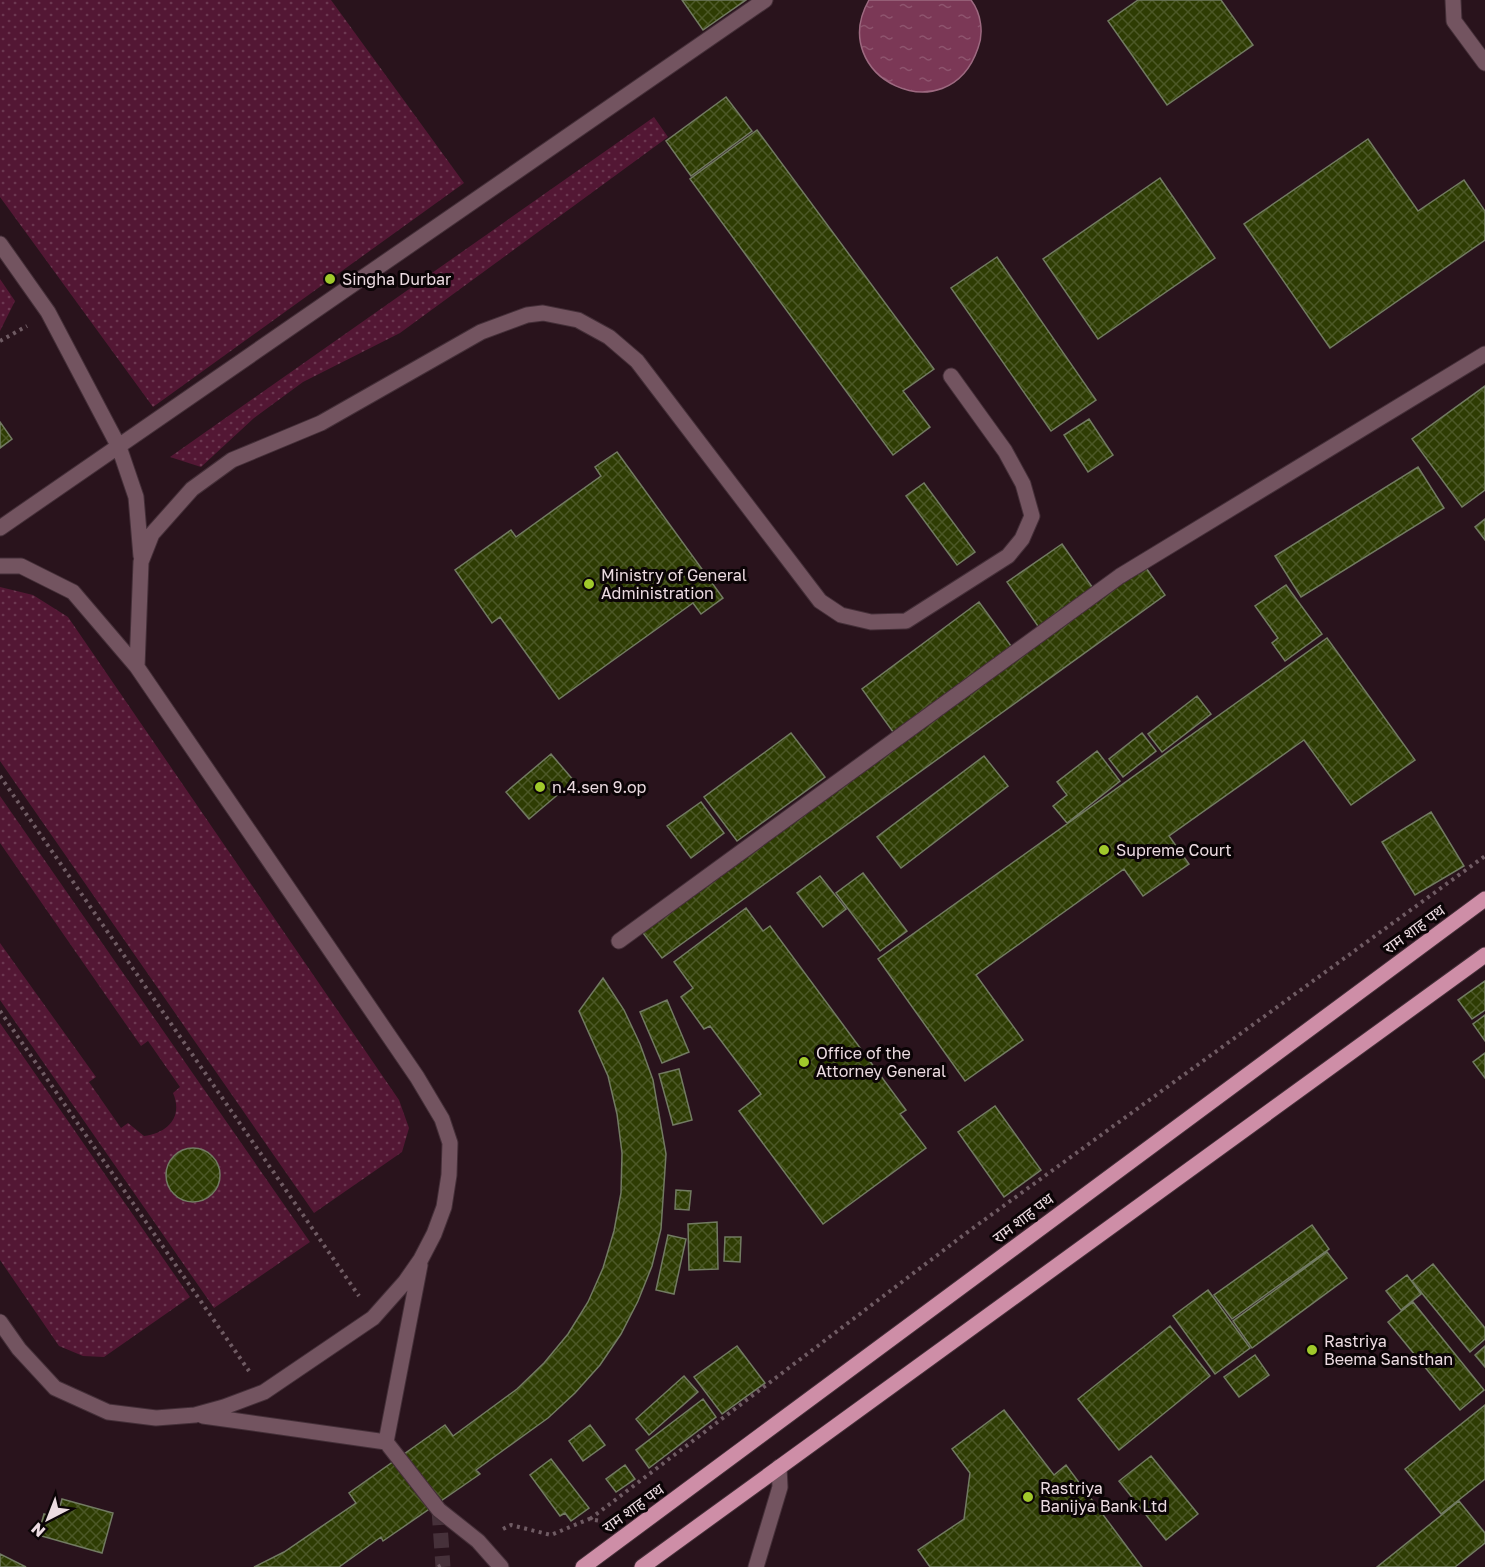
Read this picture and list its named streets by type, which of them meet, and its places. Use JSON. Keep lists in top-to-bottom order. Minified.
{"streets":{"main road":["राम शाह पथ"]},"places":["Singha Durbar","Ministry of General Administration","n.4.sen 9.op","Supreme Court","Office of the Attorney General","Rastriya Beema Sansthan","Rastriya Banijya Bank Ltd"],"north":"bottom left"}
